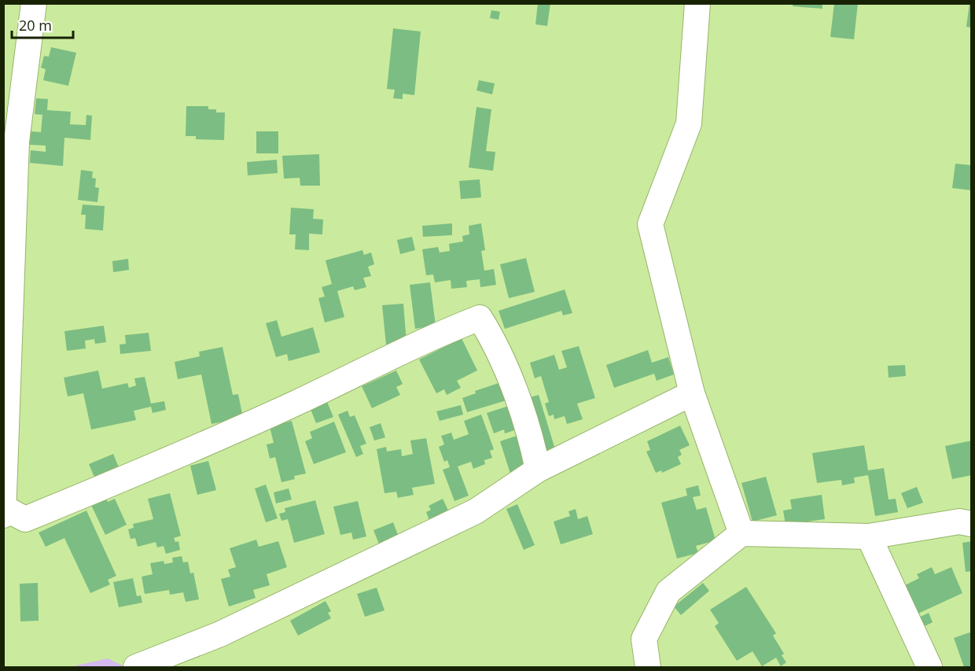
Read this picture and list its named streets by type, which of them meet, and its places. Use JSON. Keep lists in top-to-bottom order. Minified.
{"scale_bar":"20 m"}
